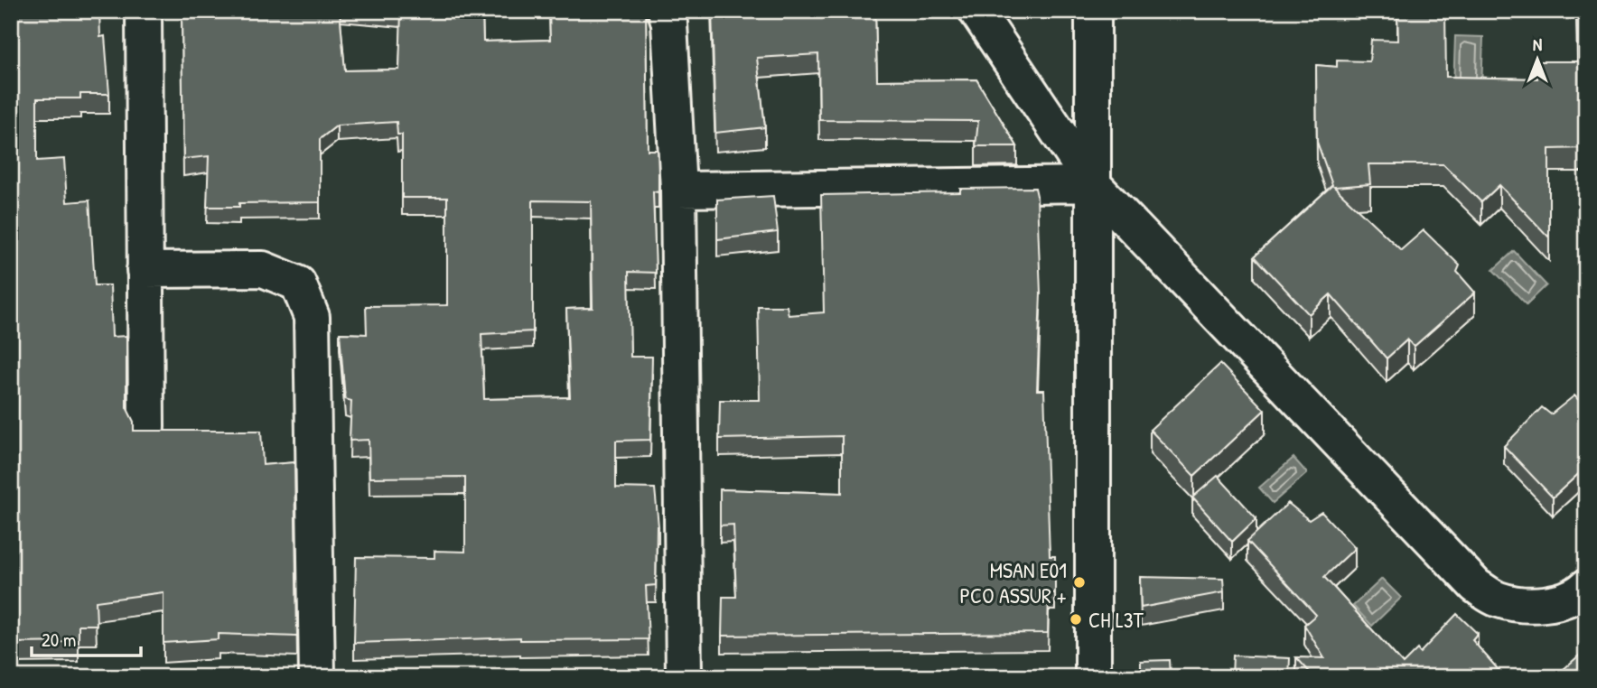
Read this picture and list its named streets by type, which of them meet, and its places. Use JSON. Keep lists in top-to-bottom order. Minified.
{"places":["MSAN E01 PCO ASSUR +","CH L3T"],"scale_bar":"20 m","north":"top"}
